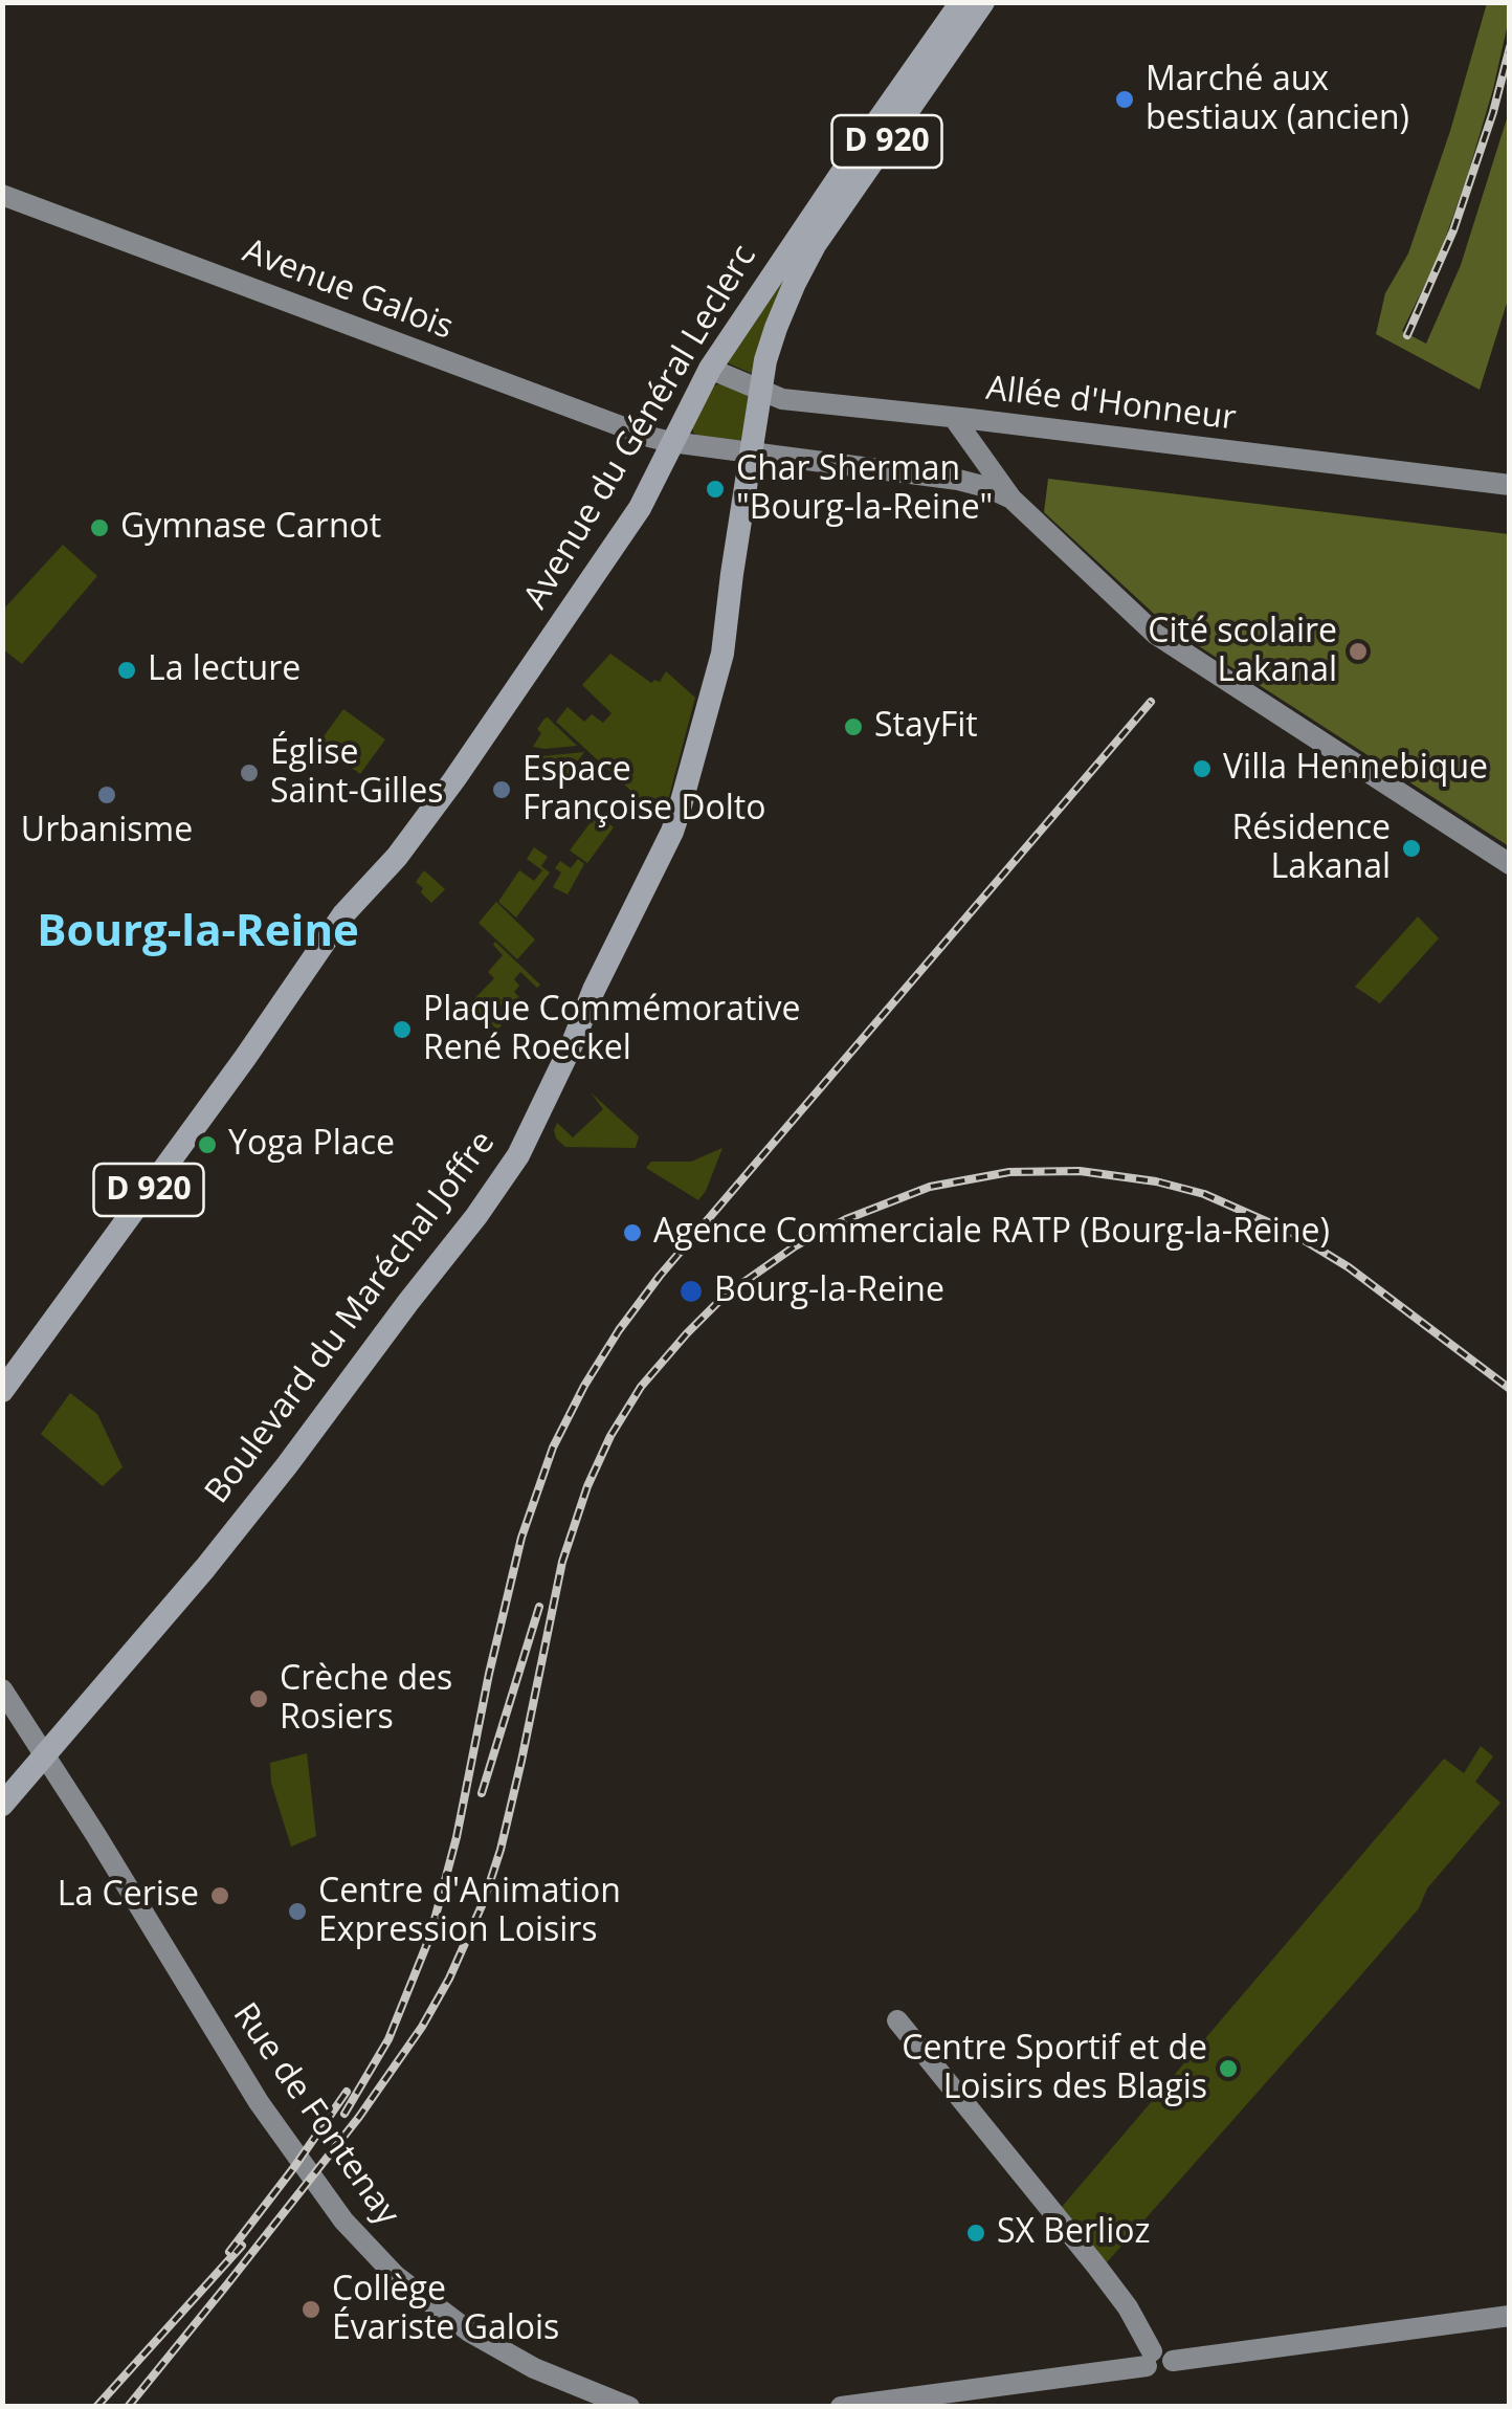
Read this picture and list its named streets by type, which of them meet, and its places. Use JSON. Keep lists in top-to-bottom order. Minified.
{"streets":{"main road":["D 920","Avenue Galois","Allée d'Honneur","Avenue du Général Leclerc","Boulevard du Maréchal Joffre","Rue de Fontenay"]},"crossings":[["Avenue Galois","Avenue du Général Leclerc"],["Avenue Galois","Boulevard du Maréchal Joffre"],["Allée d'Honneur","Avenue du Général Leclerc"],["Avenue du Général Leclerc","Boulevard du Maréchal Joffre"],["Boulevard du Maréchal Joffre","Rue de Fontenay"]],"districts":["Bourg-la-Reine"],"places":["Marché aux bestiaux (ancien)","Char Sherman \"Bourg-la-Reine\"","Gymnase Carnot","Cité scolaire Lakanal","La lecture","StayFit","Villa Hennebique","Église Saint-Gilles","Espace Françoise Dolto","Urbanisme","Résidence Lakanal","Plaque Commémorative René Roeckel","Yoga Place","Agence Commerciale RATP (Bourg-la-Reine)","Bourg-la-Reine","Crèche des Rosiers","La Cerise","Centre d'Animation Expression Loisirs","Centre Sportif et de Loisirs des Blagis","SX Berlioz","Collège Évariste Galois"]}
